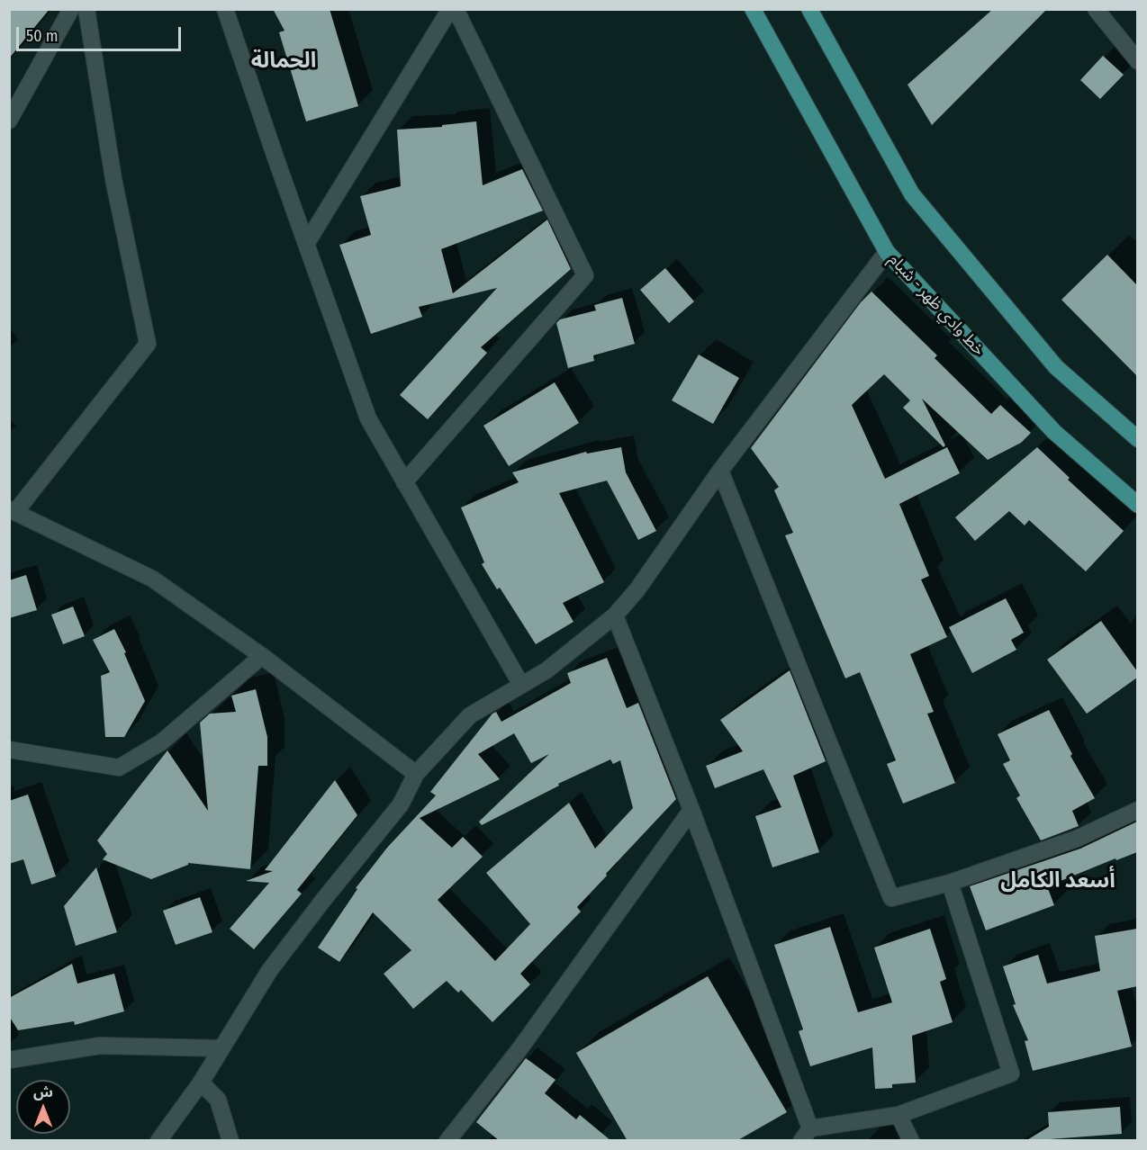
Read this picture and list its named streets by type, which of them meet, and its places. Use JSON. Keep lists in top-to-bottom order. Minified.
{"streets":{"main road":["خط وادي ظهر - شبام"]},"districts":["الحمالة","أسعد الكامل"],"scale_bar":"50 m","north":"top"}
